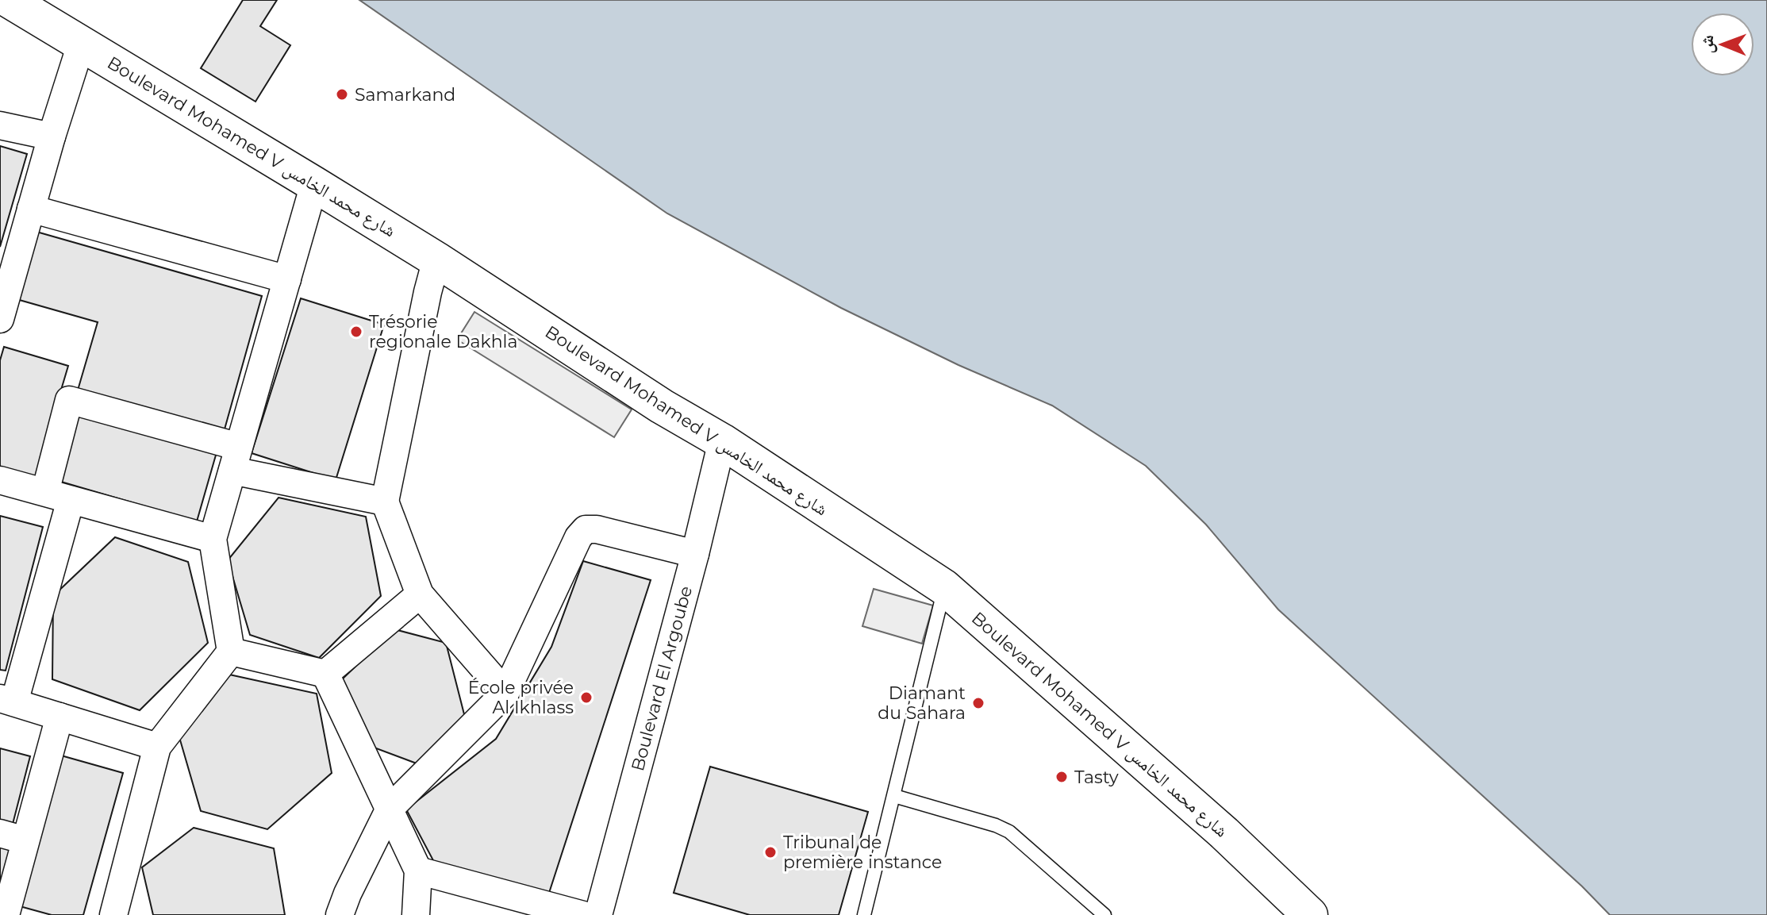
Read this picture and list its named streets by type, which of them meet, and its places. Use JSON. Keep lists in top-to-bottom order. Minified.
{"streets":{"main road":["Boulevard Mohamed V شارع محمد الخامس"],"street":["Boulevard El Argoube"]},"crossings":[["Boulevard Mohamed V شارع محمد الخامس","Boulevard El Argoube"]],"places":["Samarkand","Trésorie regionale Dakhla","École privée Al Ikhlass","Diamant du Sahara","Tasty","Tribunal de première instance"],"north":"left"}
